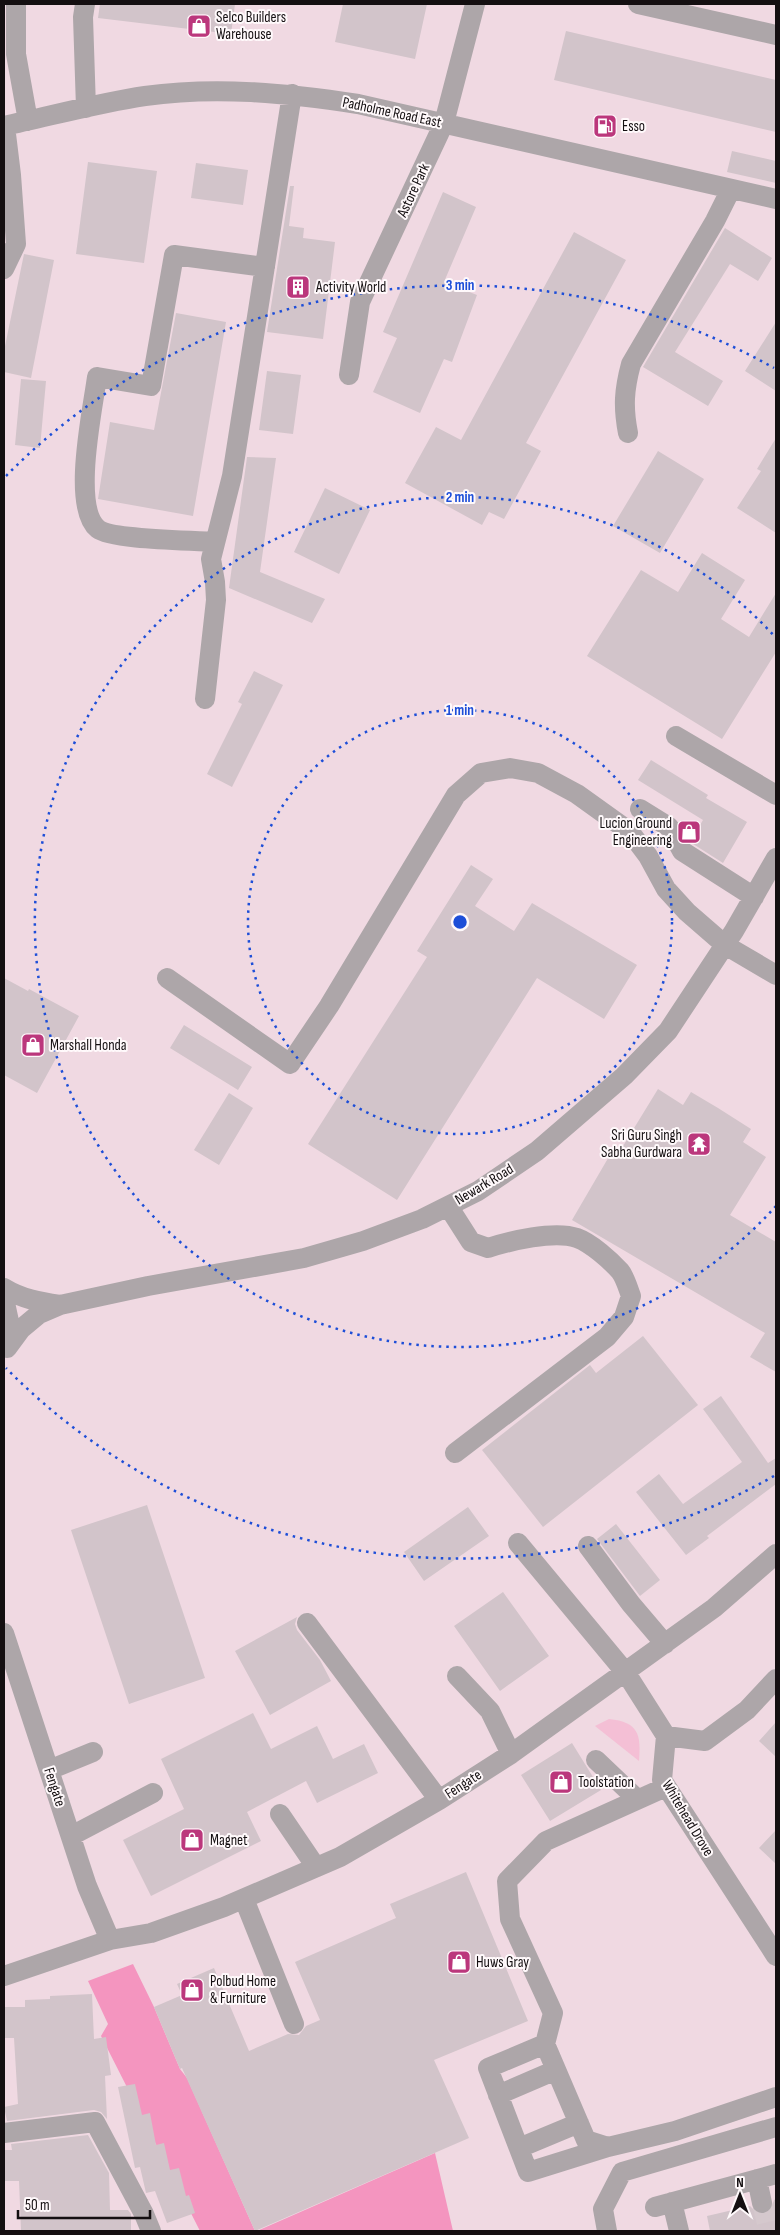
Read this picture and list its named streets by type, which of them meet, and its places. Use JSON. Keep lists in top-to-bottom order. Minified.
{"streets":{"street":["Padholme Road East","Astore Park","Newark Road","Fengate","Whitehead Drove"]},"crossings":[["Padholme Road East","Astore Park"]],"places":{"shop":["Selco Builders Warehouse","Lucion Ground Engineering","Marshall Honda","Toolstation","Magnet","Huws Gray","Polbud Home & Furniture"],"fuel station":["Esso"],"building":["Activity World"],"temple":["Sri Guru Singh Sabha Gurdwara"]},"scale_bar":"50 m","north":"top","rings":["3 min","2 min","1 min"]}
